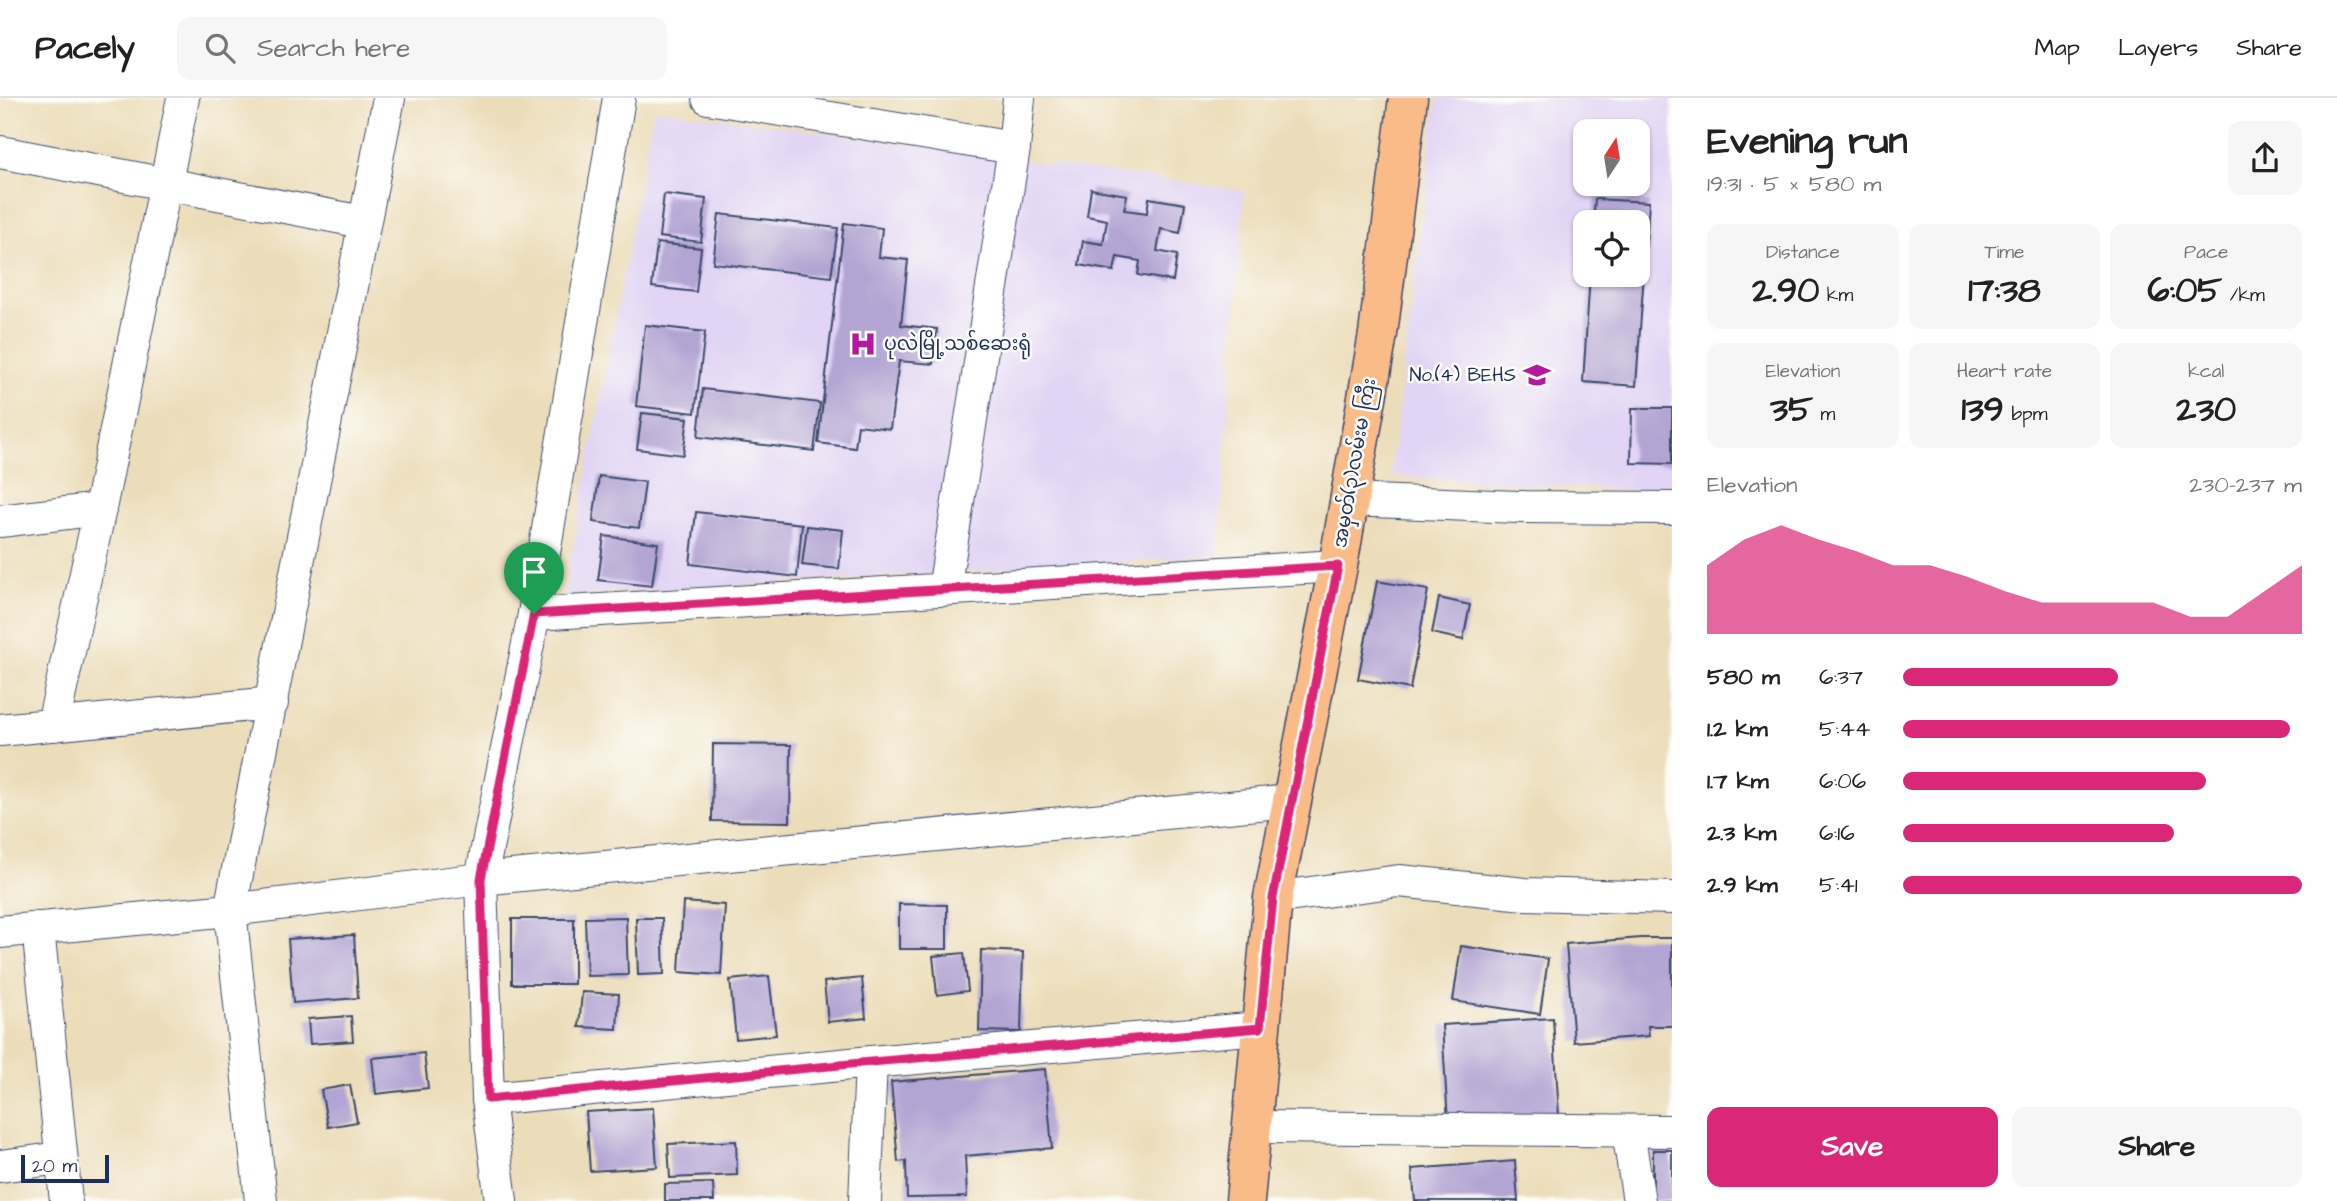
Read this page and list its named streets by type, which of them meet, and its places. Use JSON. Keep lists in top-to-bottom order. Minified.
{"streets":{"main road":["အမှတ်(၃)လမ်းမ ကြီး"]},"places":{"hospital":["ပုလဲမြို့သစ်ဆေးရုံ"],"school or university":["No.(4) BEHS"]},"scale_bar":"20 m","north":"top","page":{"header":"Pacely","search":"Search here","nav":["Map","Layers","Share"],"heading":["Evening run","19:31 · 5 × 580 m"],"stats":[["Distance","2.90 km"],["Time","17:38"],["Pace","6:05 /km"],["Elevation","35 m"],["Heart rate","139 bpm"],["kcal","230"]],"chart":["Elevation","230–237 m"],"list":[{"name":"580 m","note":"6:37"},{"name":"1.2 km","note":"5:44"},{"name":"1.7 km","note":"6:06"},{"name":"2.3 km","note":"6:16"},{"name":"2.9 km","note":"5:41"}],"buttons":["Save","Share"],"scale":"20 m"}}
